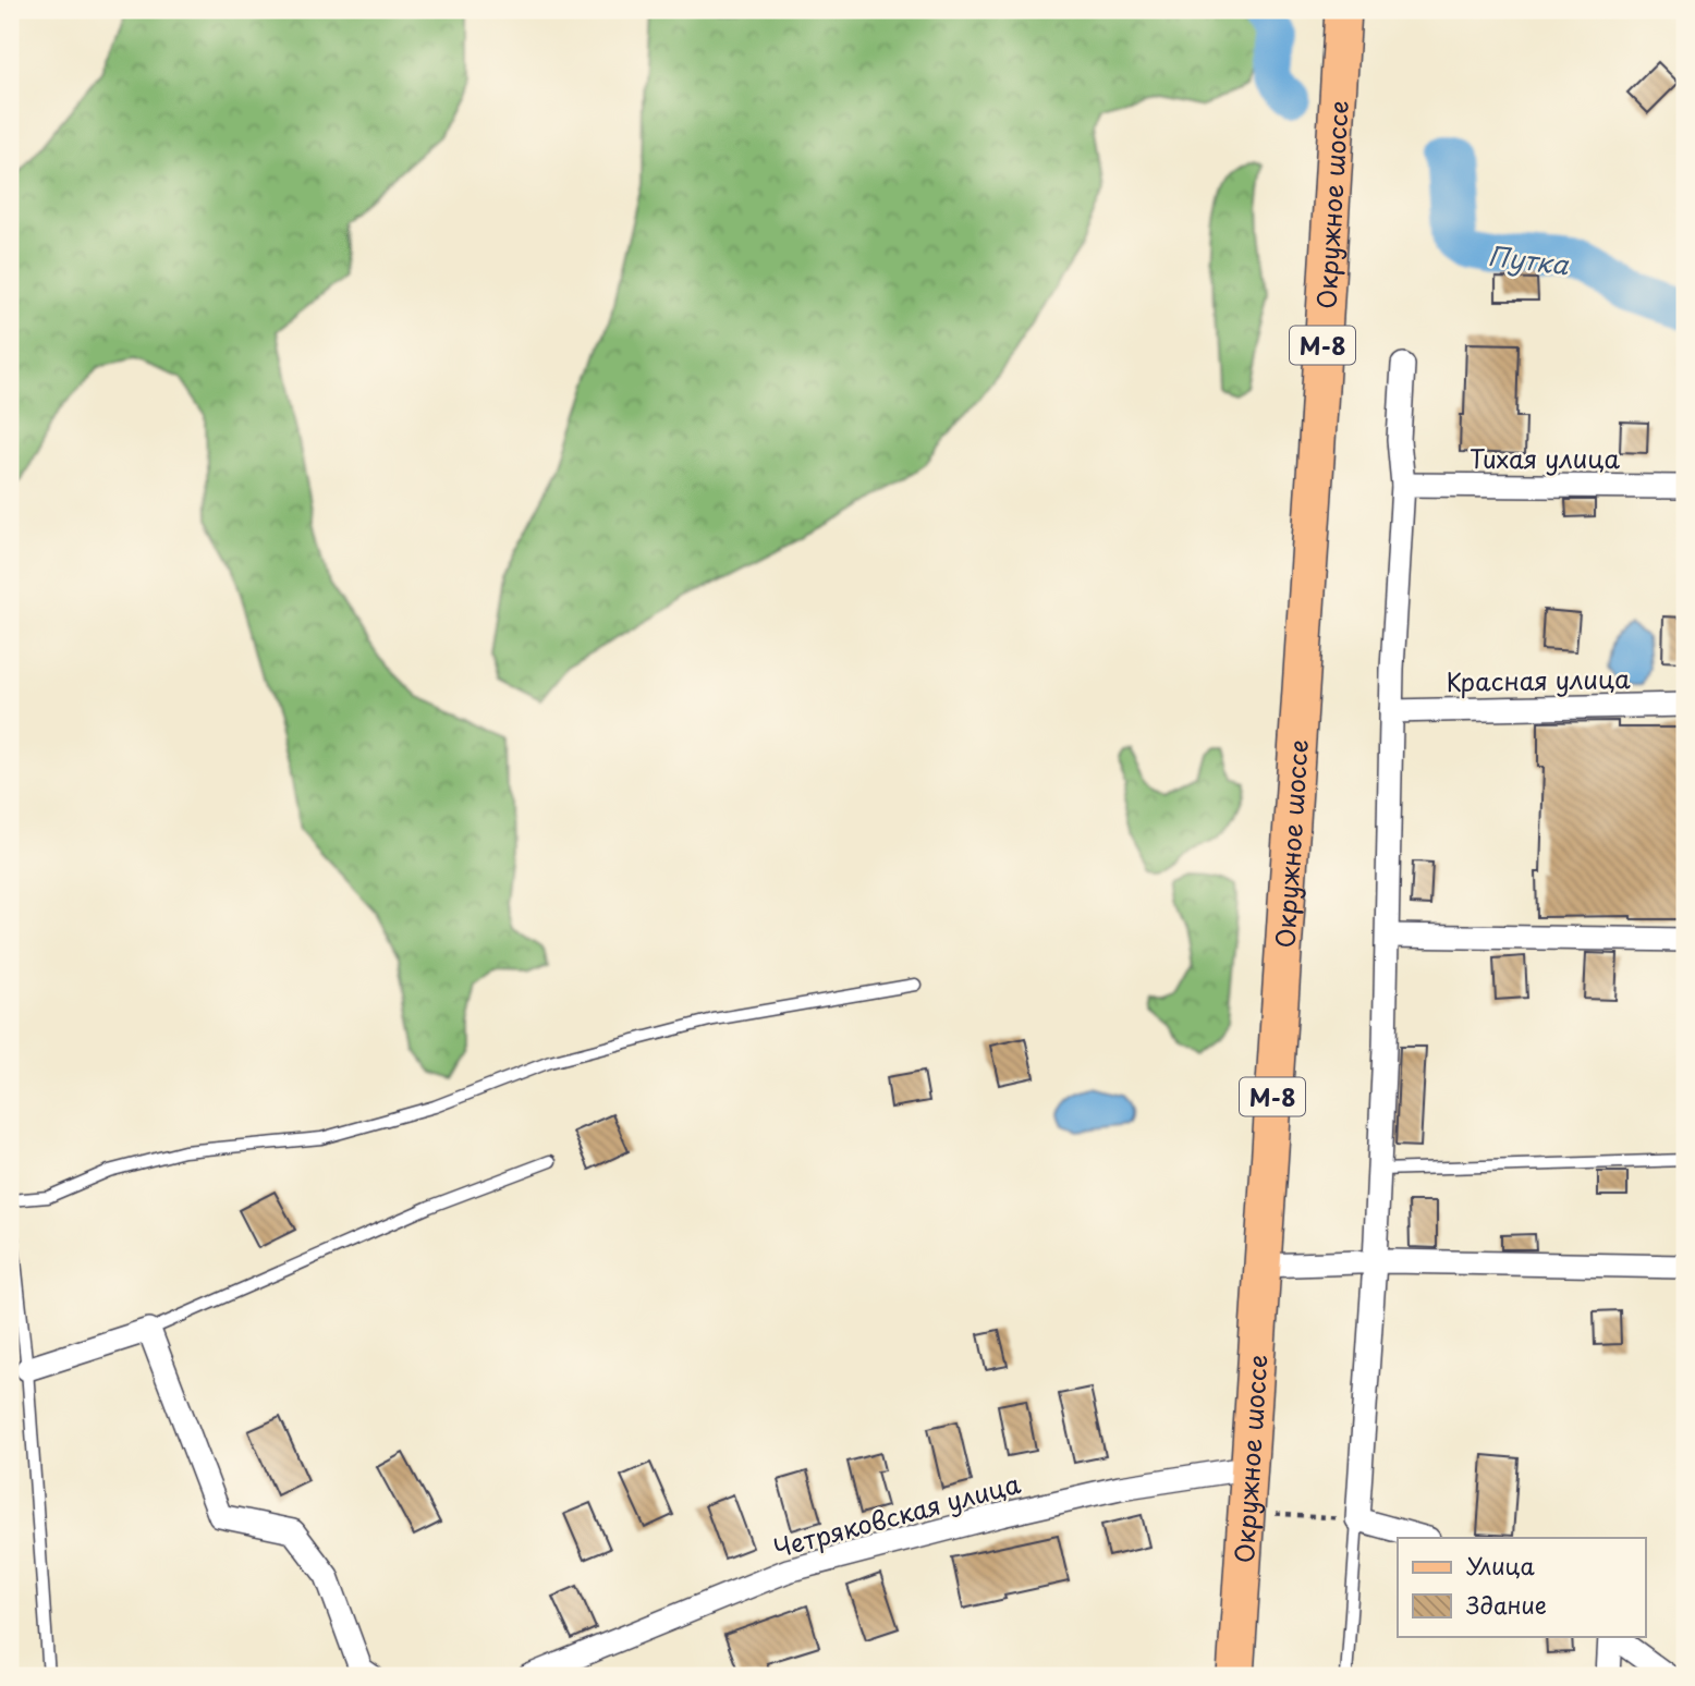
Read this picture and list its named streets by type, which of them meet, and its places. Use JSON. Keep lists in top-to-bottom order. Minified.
{"streets":{"main road":["Окружное шоссе","М-8"],"street":["Тихая улица","Красная улица","Четряковская улица"]},"crossings":[["Окружное шоссе","Четряковская улица"]],"water":["Путка"],"legend":["Улица","Здание"]}
